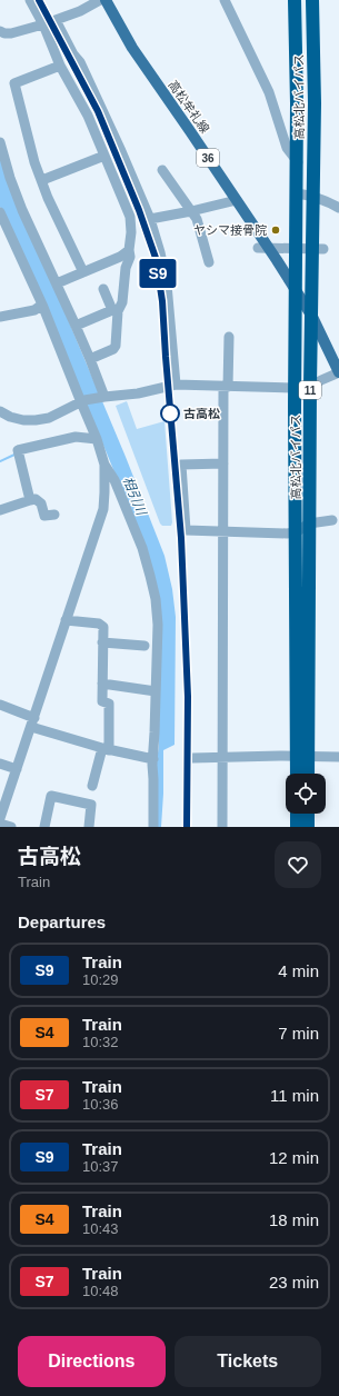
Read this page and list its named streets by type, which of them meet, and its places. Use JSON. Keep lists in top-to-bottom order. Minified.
{"streets":{"highway":["高松北バイパス","11"],"main road":["高松牟礼線","36"]},"crossings":[["高松北バイパス","高松牟礼線"]],"water":["相引川"],"places":["ヤシマ接骨院","古高松"],"page":{"on_map":"S9","heading":[["古高松","Train"],"Departures"],"list":[{"mark":"S9","name":"Train","note":"10:29","value":"4 min"},{"mark":"S4","name":"Train","note":"10:32","value":"7 min"},{"mark":"S7","name":"Train","note":"10:36","value":"11 min"},{"mark":"S9","name":"Train","note":"10:37","value":"12 min"},{"mark":"S4","name":"Train","note":"10:43","value":"18 min"},{"mark":"S7","name":"Train","note":"10:48","value":"23 min"}],"buttons":["Directions","Tickets"]}}
